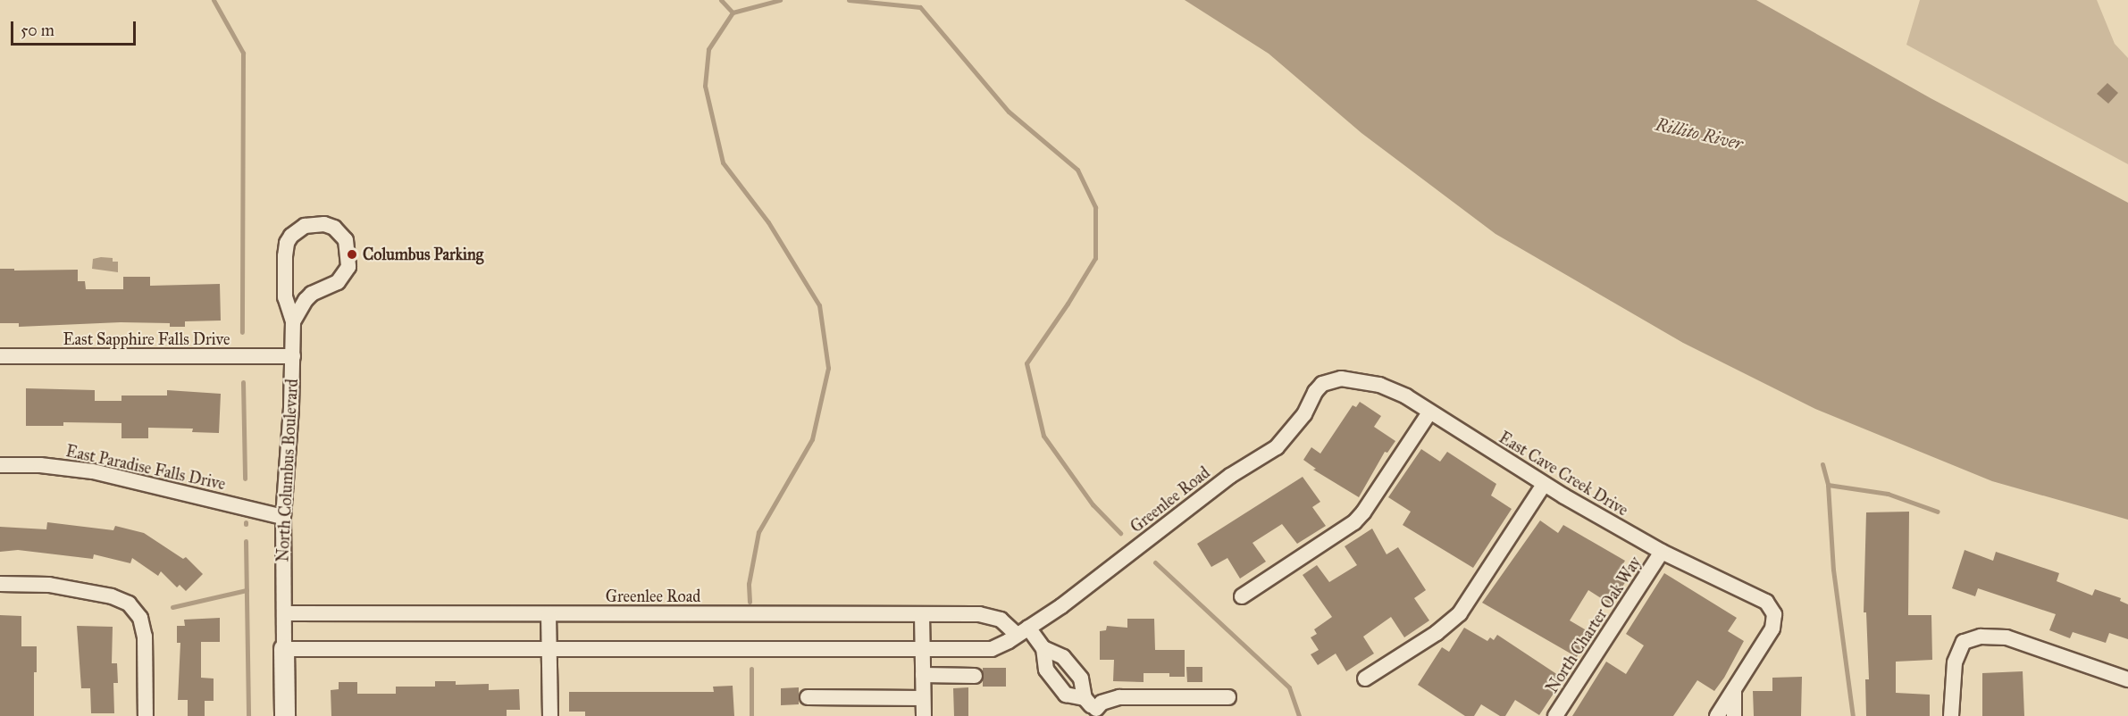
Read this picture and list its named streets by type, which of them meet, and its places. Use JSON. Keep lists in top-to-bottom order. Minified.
{"streets":{"street":["East Sapphire Falls Drive","East Paradise Falls Drive","North Columbus Boulevard","East Cave Creek Drive","Greenlee Road","North Charter Oak Way"]},"crossings":[["East Sapphire Falls Drive","North Columbus Boulevard"],["East Paradise Falls Drive","North Columbus Boulevard"],["North Columbus Boulevard","Greenlee Road"],["East Cave Creek Drive","Greenlee Road"],["East Cave Creek Drive","North Charter Oak Way"]],"water":["Rillito River"],"places":["Columbus Parking"],"scale_bar":"50 m"}
